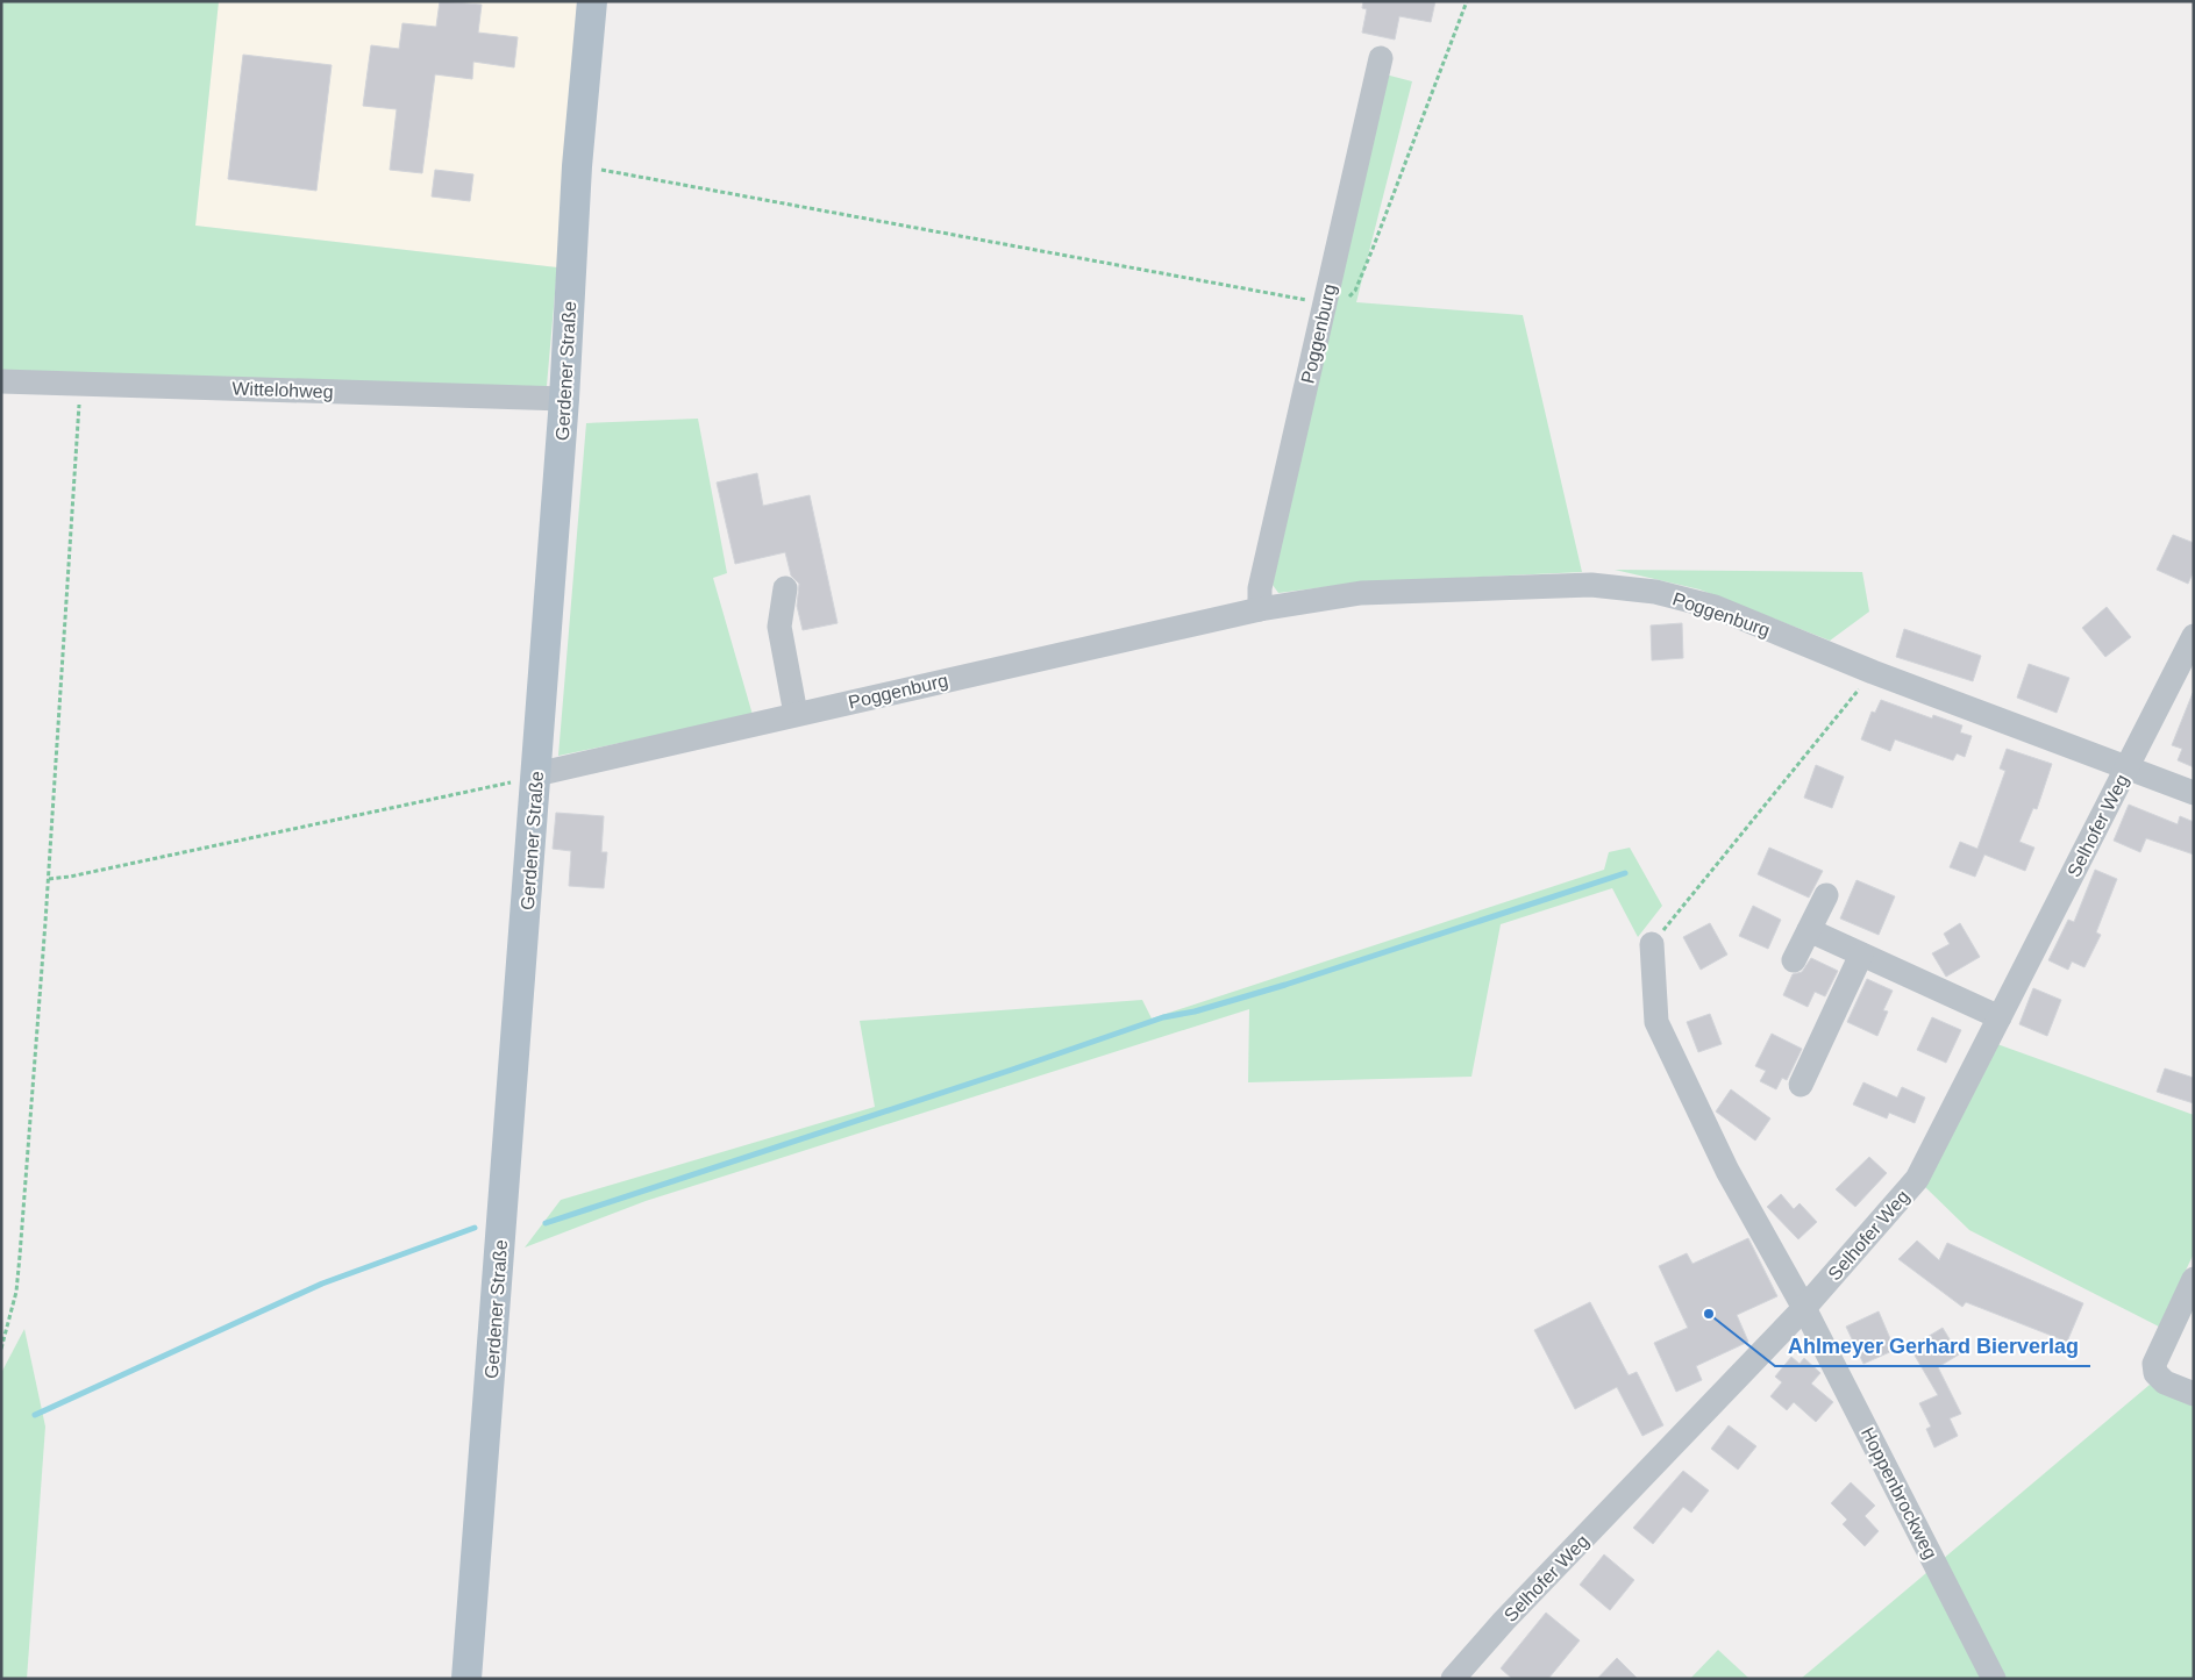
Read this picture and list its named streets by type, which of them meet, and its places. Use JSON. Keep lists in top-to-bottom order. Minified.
{"streets":{"main road":["Gerdener Straße"],"street":["Poggenburg","Wittelohweg","Selhofer Weg","Hoppenbrockweg"]},"crossings":[["Poggenburg","Gerdener Straße"],["Poggenburg","Selhofer Weg"],["Gerdener Straße","Wittelohweg"],["Selhofer Weg","Hoppenbrockweg"]],"places":["Ahlmeyer Gerhard Bierverlag"]}
